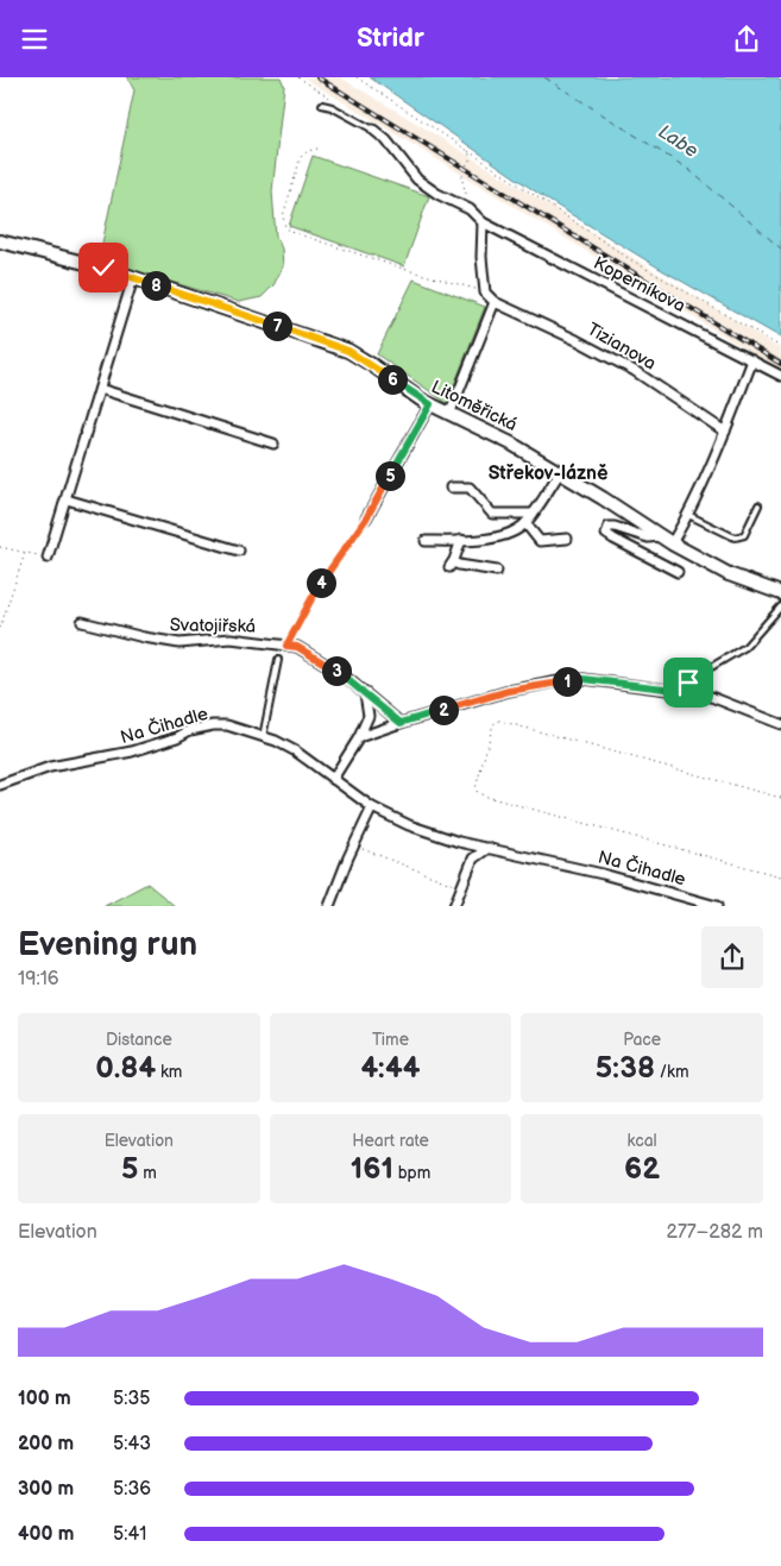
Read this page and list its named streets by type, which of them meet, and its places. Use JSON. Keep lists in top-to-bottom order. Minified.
{"streets":{"main road":["Litoměřická"],"street":["Koperníkova","Tizianova","Svatojiřská","Na Čihadle"]},"districts":["Střekov-lázně"],"water":["Labe"],"page":{"header":"Stridr","pins":["8","7","6","5","4","3","1","2"],"heading":["Evening run","19:16"],"stats":[["Distance","0.84 km"],["Time","4:44"],["Pace","5:38 /km"],["Elevation","5 m"],["Heart rate","161 bpm"],["kcal","62"]],"chart":["Elevation","277–282 m"],"list":[{"name":"100 m","note":"5:35"},{"name":"200 m","note":"5:43"},{"name":"300 m","note":"5:36"},{"name":"400 m","note":"5:41"}]}}
